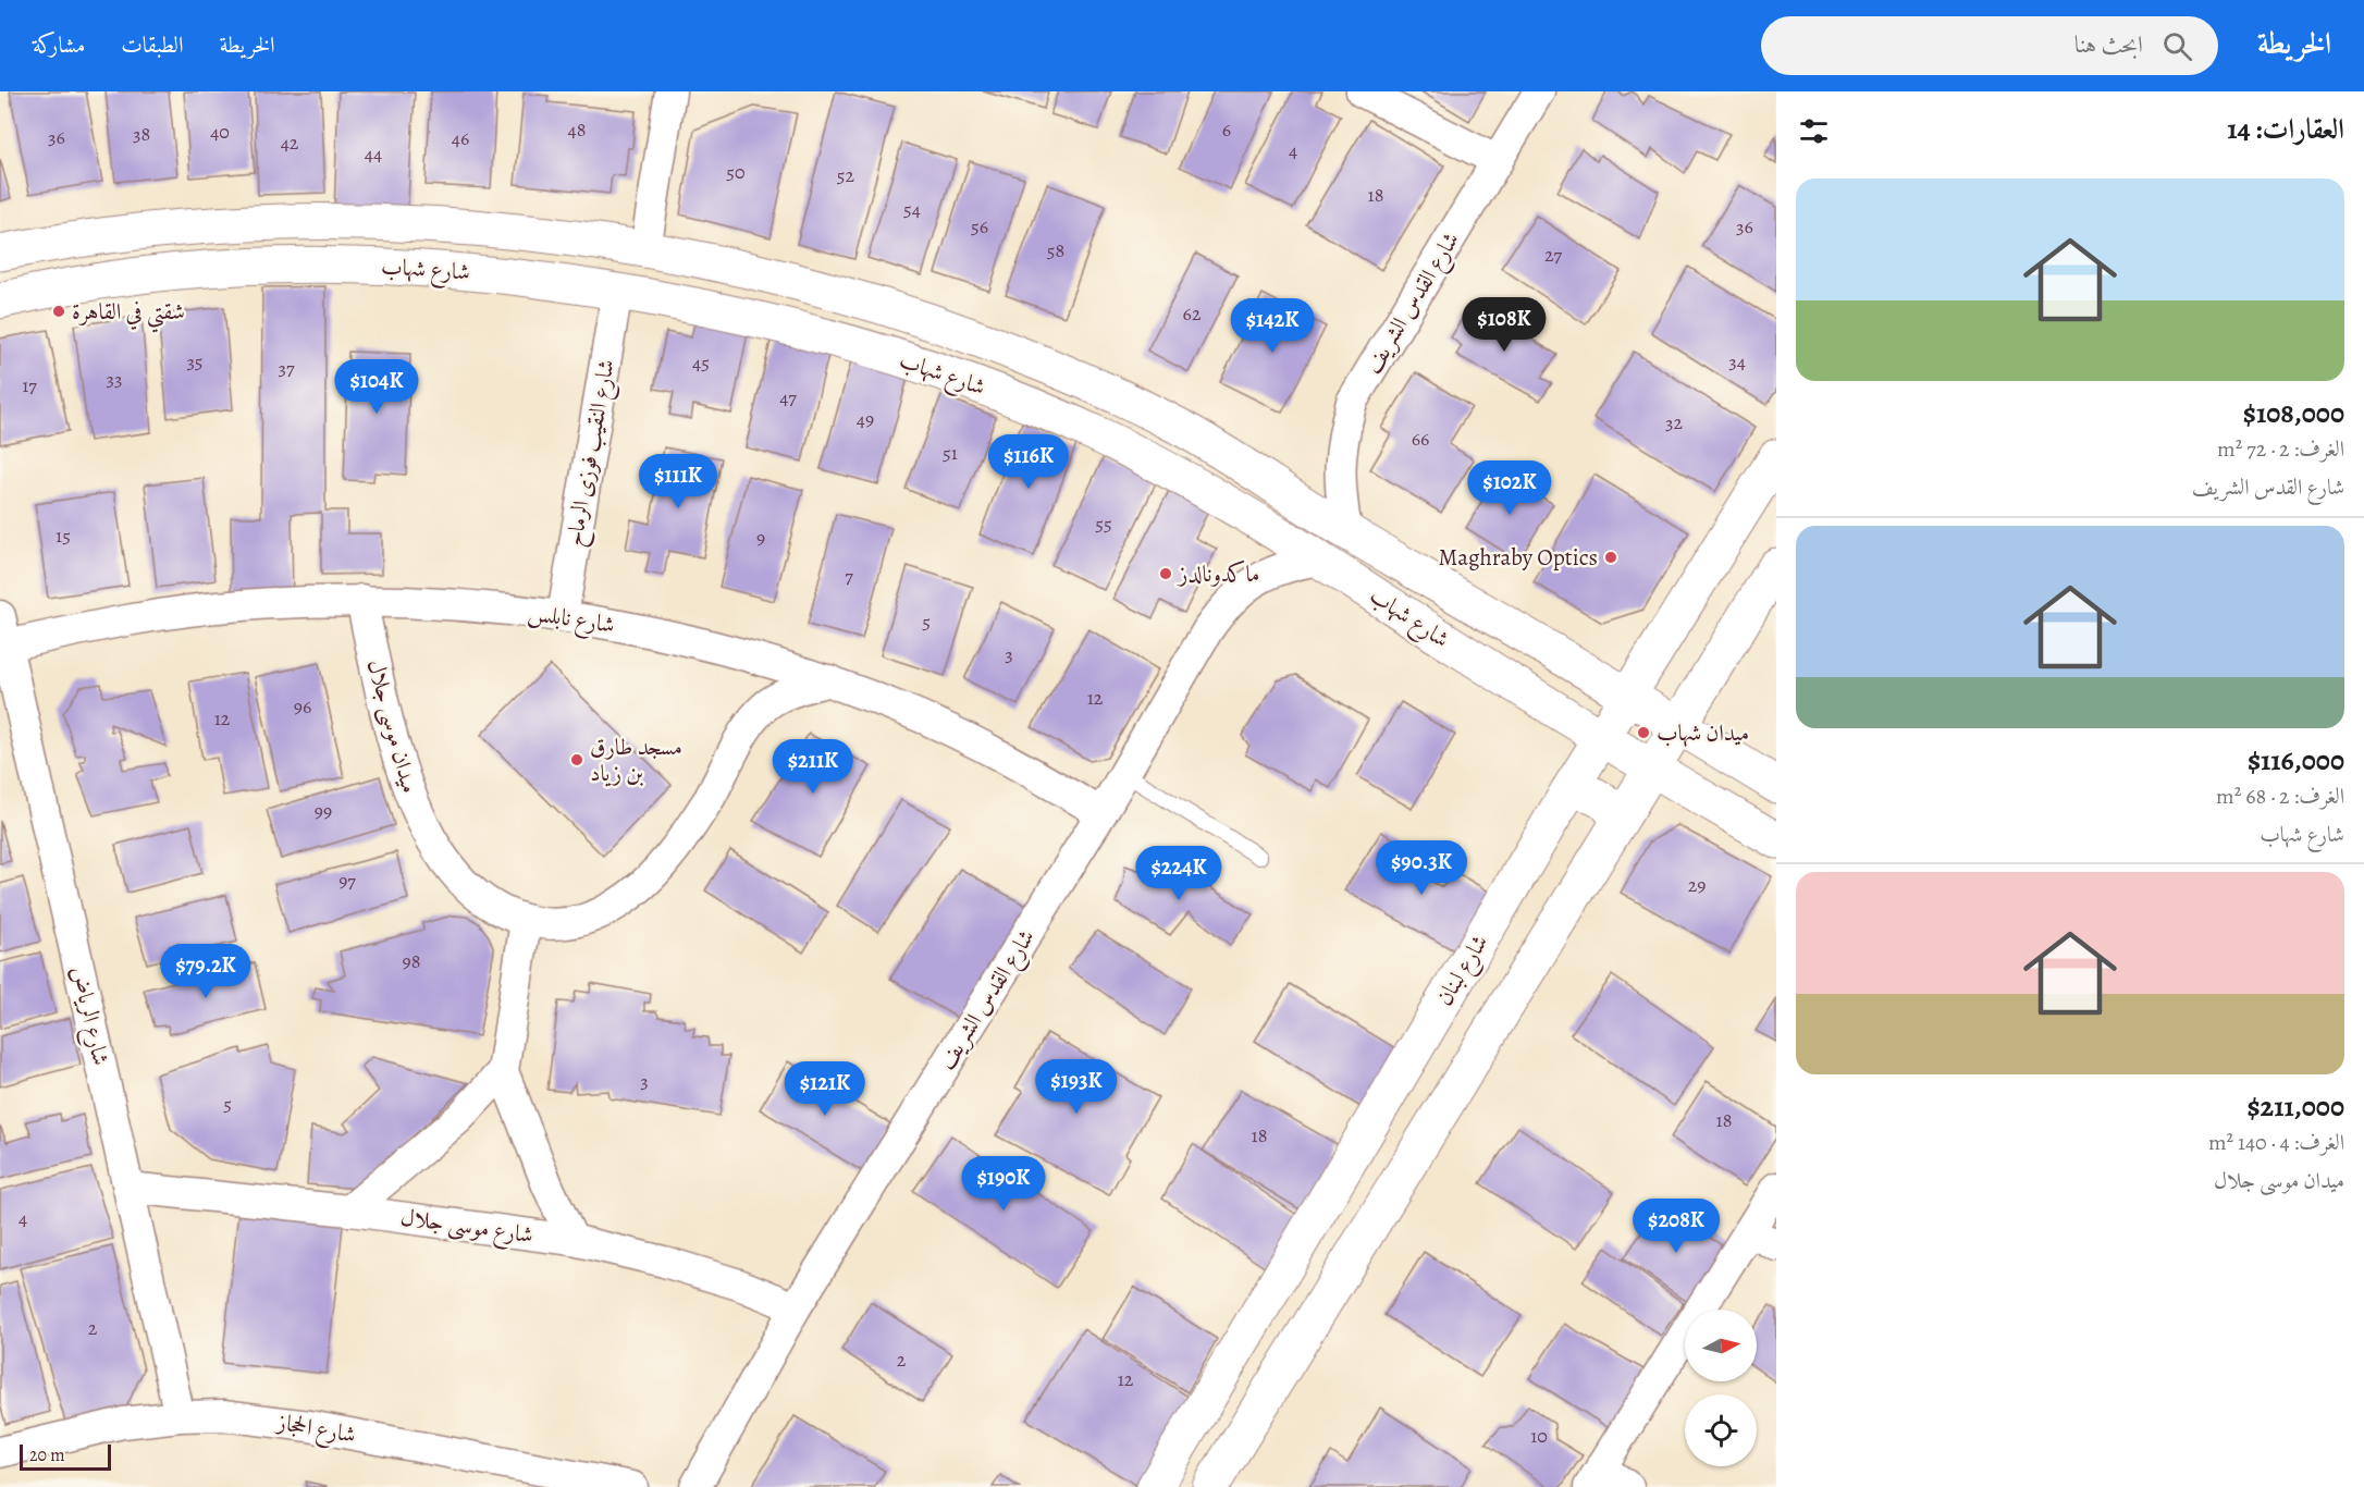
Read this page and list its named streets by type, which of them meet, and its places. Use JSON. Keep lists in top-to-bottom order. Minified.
{"streets":{"street":["شارع شهاب","شارع القدس الشريف","شارع النقيب فوزى الرماح","شارع نابلس","ميدان موسى جلال","شارع لبنان","شارع الرياض","شارع موسى جلال","شارع الحجاز"]},"crossings":[["شارع شهاب","شارع القدس الشريف"],["شارع شهاب","شارع النقيب فوزى الرماح"],["شارع شهاب","شارع لبنان"],["شارع القدس الشريف","شارع نابلس"],["شارع القدس الشريف","شارع موسى جلال"],["شارع النقيب فوزى الرماح","شارع نابلس"],["شارع نابلس","ميدان موسى جلال"],["شارع نابلس","شارع الرياض"],["شارع الرياض","شارع موسى جلال"],["شارع الرياض","شارع الحجاز"]],"places":["شقتي في القاهرة","Maghraby Optics","ماكدونالدز","ميدان شهاب","مسجد طارق بن زياد"],"house_numbers":["48","6","40","38","36","46","42","4","44","50","52","18","54","56","36","58","27","62","35","34","45","37","33","17","47","49","32","66","51","55","15","9","7","5","3","12","96","12","99","97","29","98","3","5","18","18","4","2","2","12","10"],"scale_bar":"20 m","north":"right","page":{"header":"الخريطة","search":"ابحث هنا","nav":["الخريطة","الطبقات","مشاركة"],"heading":"العقارات: 14","list":[{"name":"$108,000","note":"الغرف: 2 · 72 m² · شارع القدس الشريف"},{"name":"$116,000","note":"الغرف: 2 · 68 m² · شارع شهاب"},{"name":"$211,000","note":"الغرف: 4 · 140 m² · ميدان موسى جلال"}],"price":["$108K","$142K","$104K","$116K","$111K","$102K","$211K","$90.3K","$224K","$79.2K","$193K","$121K","$190K","$208K"],"scale":"20 m"}}
